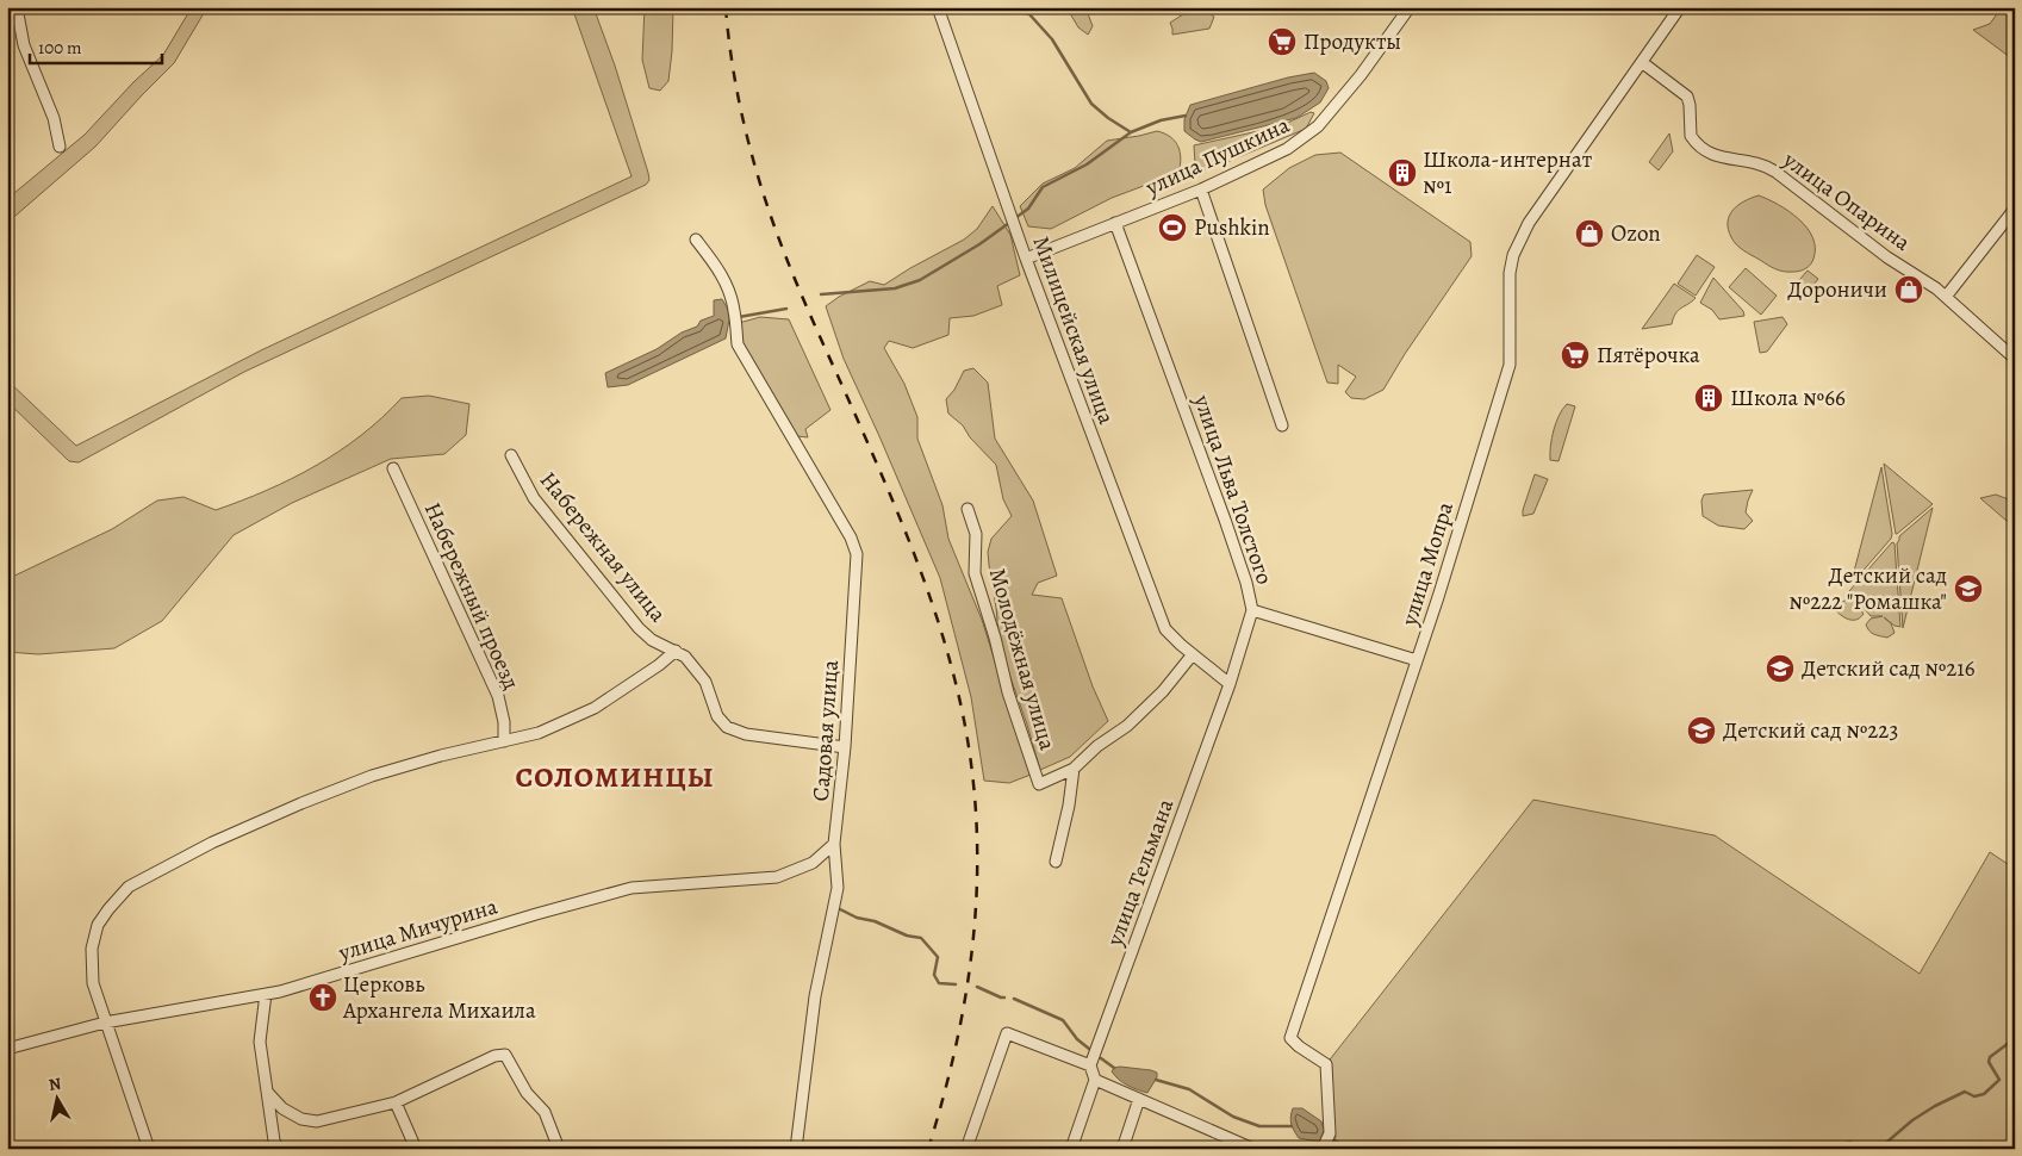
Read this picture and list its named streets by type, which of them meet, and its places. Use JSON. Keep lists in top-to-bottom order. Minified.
{"streets":{"street":["улица Пушкина","улица Опарина","Милицейская улица","улица Льва Толстого","Набережная улица","улица Мопра","Набережный проезд","Молодёжная улица","Садовая улица","улица Тельмана","улица Мичурина"]},"crossings":[["улица Пушкина","Милицейская улица"],["улица Пушкина","улица Льва Толстого"],["улица Опарина","улица Мопра"],["Милицейская улица","улица Тельмана"],["улица Льва Толстого","улица Мопра"],["улица Льва Толстого","улица Тельмана"],["Набережная улица","Садовая улица"],["Садовая улица","улица Мичурина"]],"districts":["СОЛОМИНЦЫ"],"places":{"supermarket":["Продукты","Пятёрочка"],"building":["Школа-интернат №1","Школа №66"],"sports":["Pushkin"],"shop":["Ozon","Дороничи"],"school or university":["Детский сад №222 \"Ромашка\"","Детский сад №216","Детский сад №223"],"church":["Церковь Архангела Михаила"]},"scale_bar":"100 m","north":"top"}
